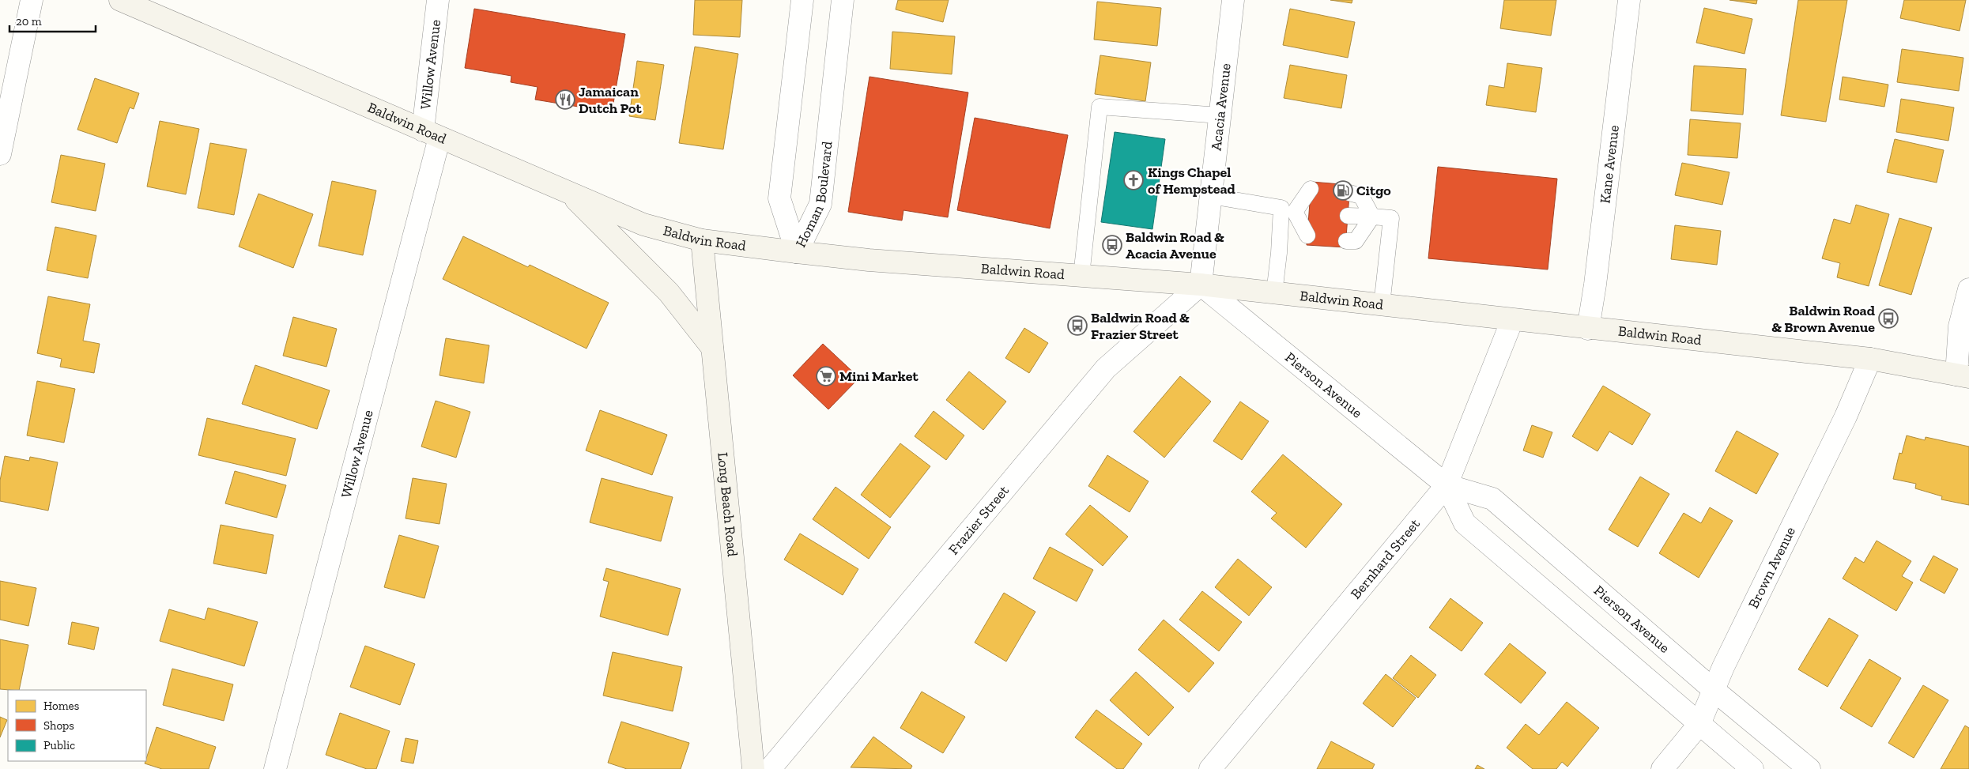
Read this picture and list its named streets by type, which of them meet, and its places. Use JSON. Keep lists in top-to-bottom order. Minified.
{"streets":{"main road":["Baldwin Road","Long Beach Road"],"street":["Willow Avenue","Acacia Avenue","Kane Avenue","Homan Boulevard","Pierson Avenue","Frazier Street","Bernhard Street","Brown Avenue"]},"crossings":[["Willow Avenue","Baldwin Road"],["Acacia Avenue","Baldwin Road"],["Acacia Avenue","Pierson Avenue"],["Acacia Avenue","Frazier Street"],["Baldwin Road","Kane Avenue"],["Baldwin Road","Homan Boulevard"],["Baldwin Road","Pierson Avenue"],["Baldwin Road","Long Beach Road"],["Baldwin Road","Frazier Street"],["Baldwin Road","Bernhard Street"],["Baldwin Road","Brown Avenue"],["Pierson Avenue","Frazier Street"],["Pierson Avenue","Bernhard Street"],["Pierson Avenue","Brown Avenue"]],"places":{"restaurant":["Jamaican Dutch Pot"],"church":["Kings Chapel of Hempstead"],"fuel station":["Citgo"],"bus stop":["Baldwin Road & Acacia Avenue","Baldwin Road & Brown Avenue","Baldwin Road & Frazier Street"],"supermarket":["Mini Market"]},"legend":["Homes","Shops","Public"],"scale_bar":"20 m"}
